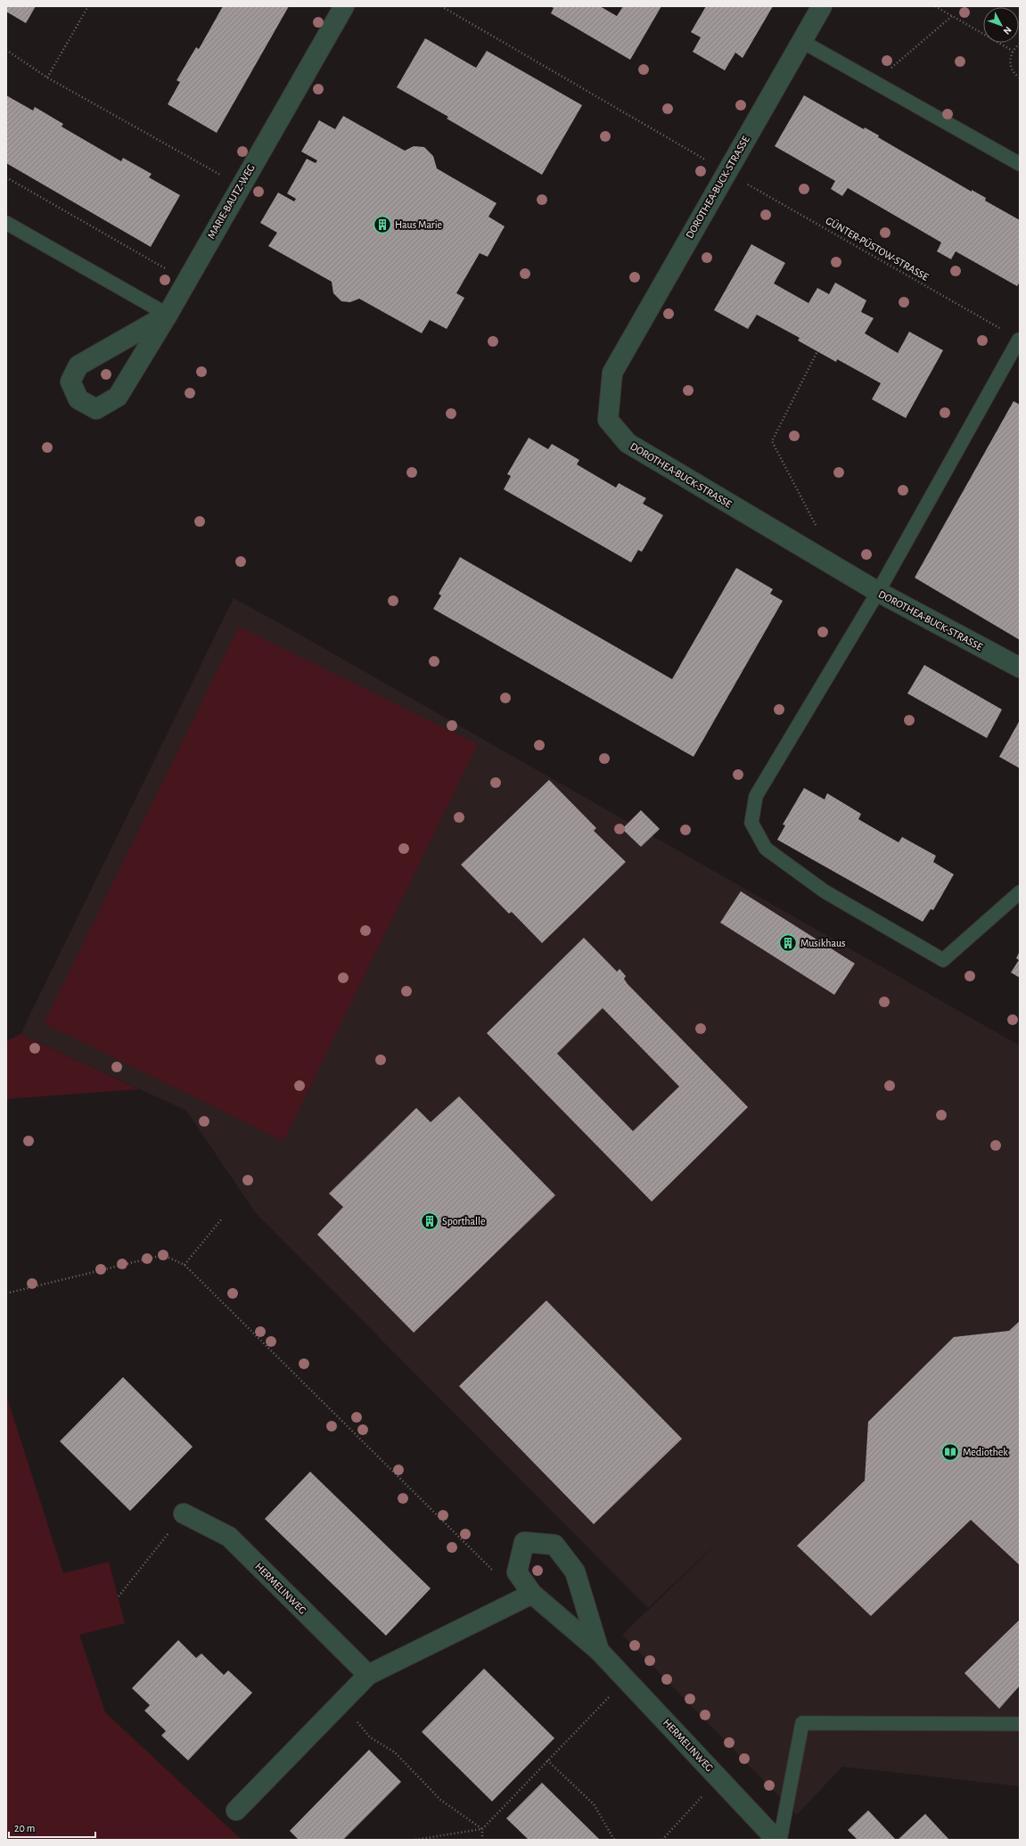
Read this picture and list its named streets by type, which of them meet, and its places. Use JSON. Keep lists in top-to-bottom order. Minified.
{"streets":{"street":["DOROTHEA-BUCK-STRASSE","MARIE-BAUTZ-WEG","HERMELINWEG"],"path":["GÜNTER-PÜSTOW-STRASSE"]},"crossings":[["DOROTHEA-BUCK-STRASSE","GÜNTER-PÜSTOW-STRASSE"]],"places":{"building":["Haus Marie","Musikhaus","Sporthalle"],"library":["Mediothek"]},"scale_bar":"20 m","north":"bottom right"}
